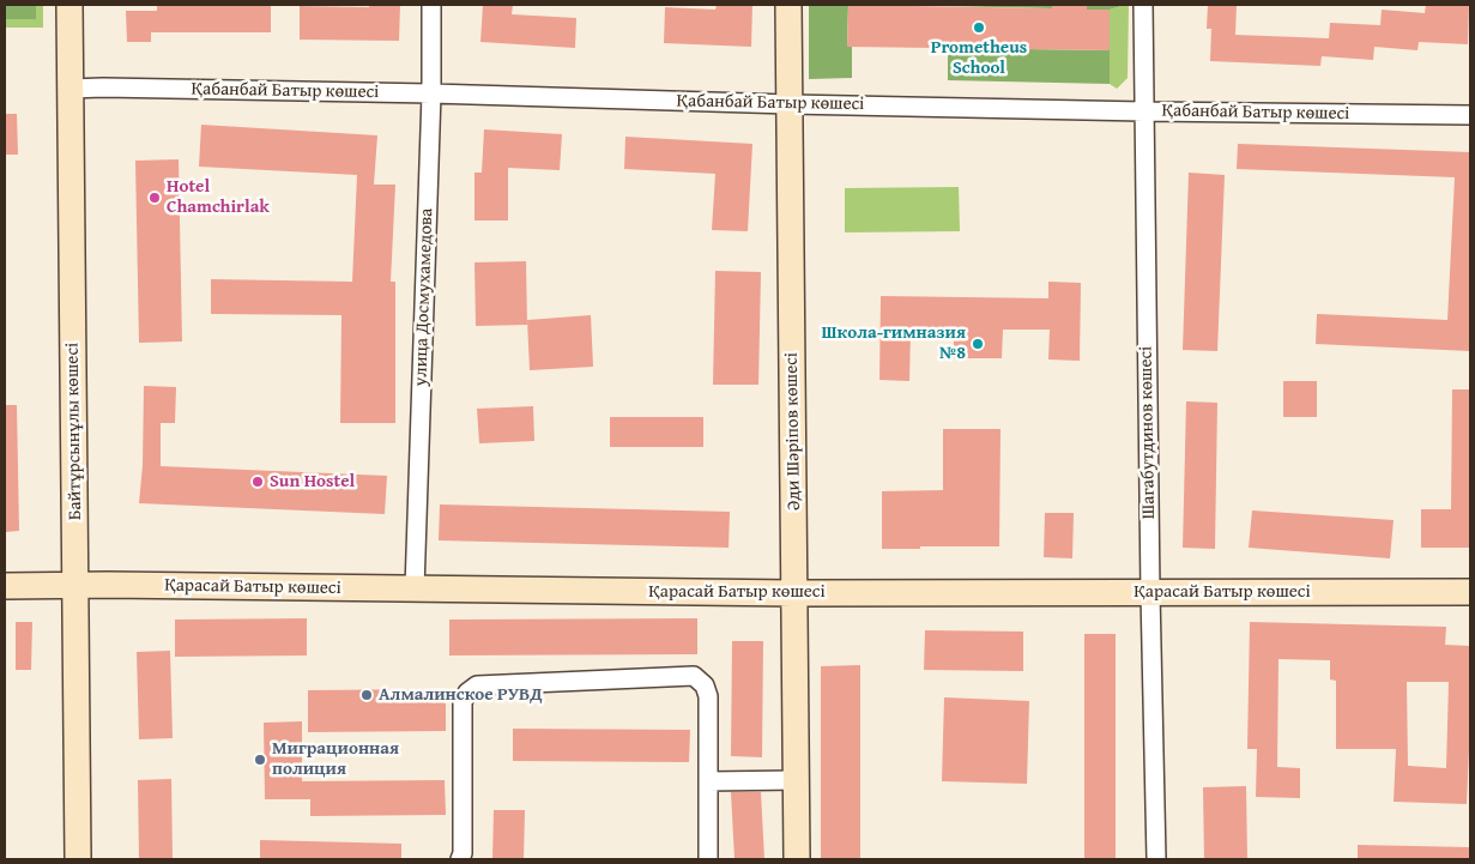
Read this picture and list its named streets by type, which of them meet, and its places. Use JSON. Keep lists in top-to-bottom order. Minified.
{"streets":{"street":["Қабанбай Батыр көшесі","улица Досмухамедова","Байтұрсынұлы көшесі","Әди Шәріпов көшесі","Шагабутдинов көшесі","Қарасай Батыр көшесі"]},"crossings":[["Қабанбай Батыр көшесі","улица Досмухамедова"],["Қабанбай Батыр көшесі","Байтұрсынұлы көшесі"],["Қабанбай Батыр көшесі","Әди Шәріпов көшесі"],["Қабанбай Батыр көшесі","Шагабутдинов көшесі"],["улица Досмухамедова","Қарасай Батыр көшесі"],["Байтұрсынұлы көшесі","Қарасай Батыр көшесі"],["Әди Шәріпов көшесі","Қарасай Батыр көшесі"],["Шагабутдинов көшесі","Қарасай Батыр көшесі"]],"places":["Prometheus School","Hotel Chamchirlak","Школа-гимназия №8","Sun Hostel","Алмалинское РУВД","Миграционная полиция"]}
